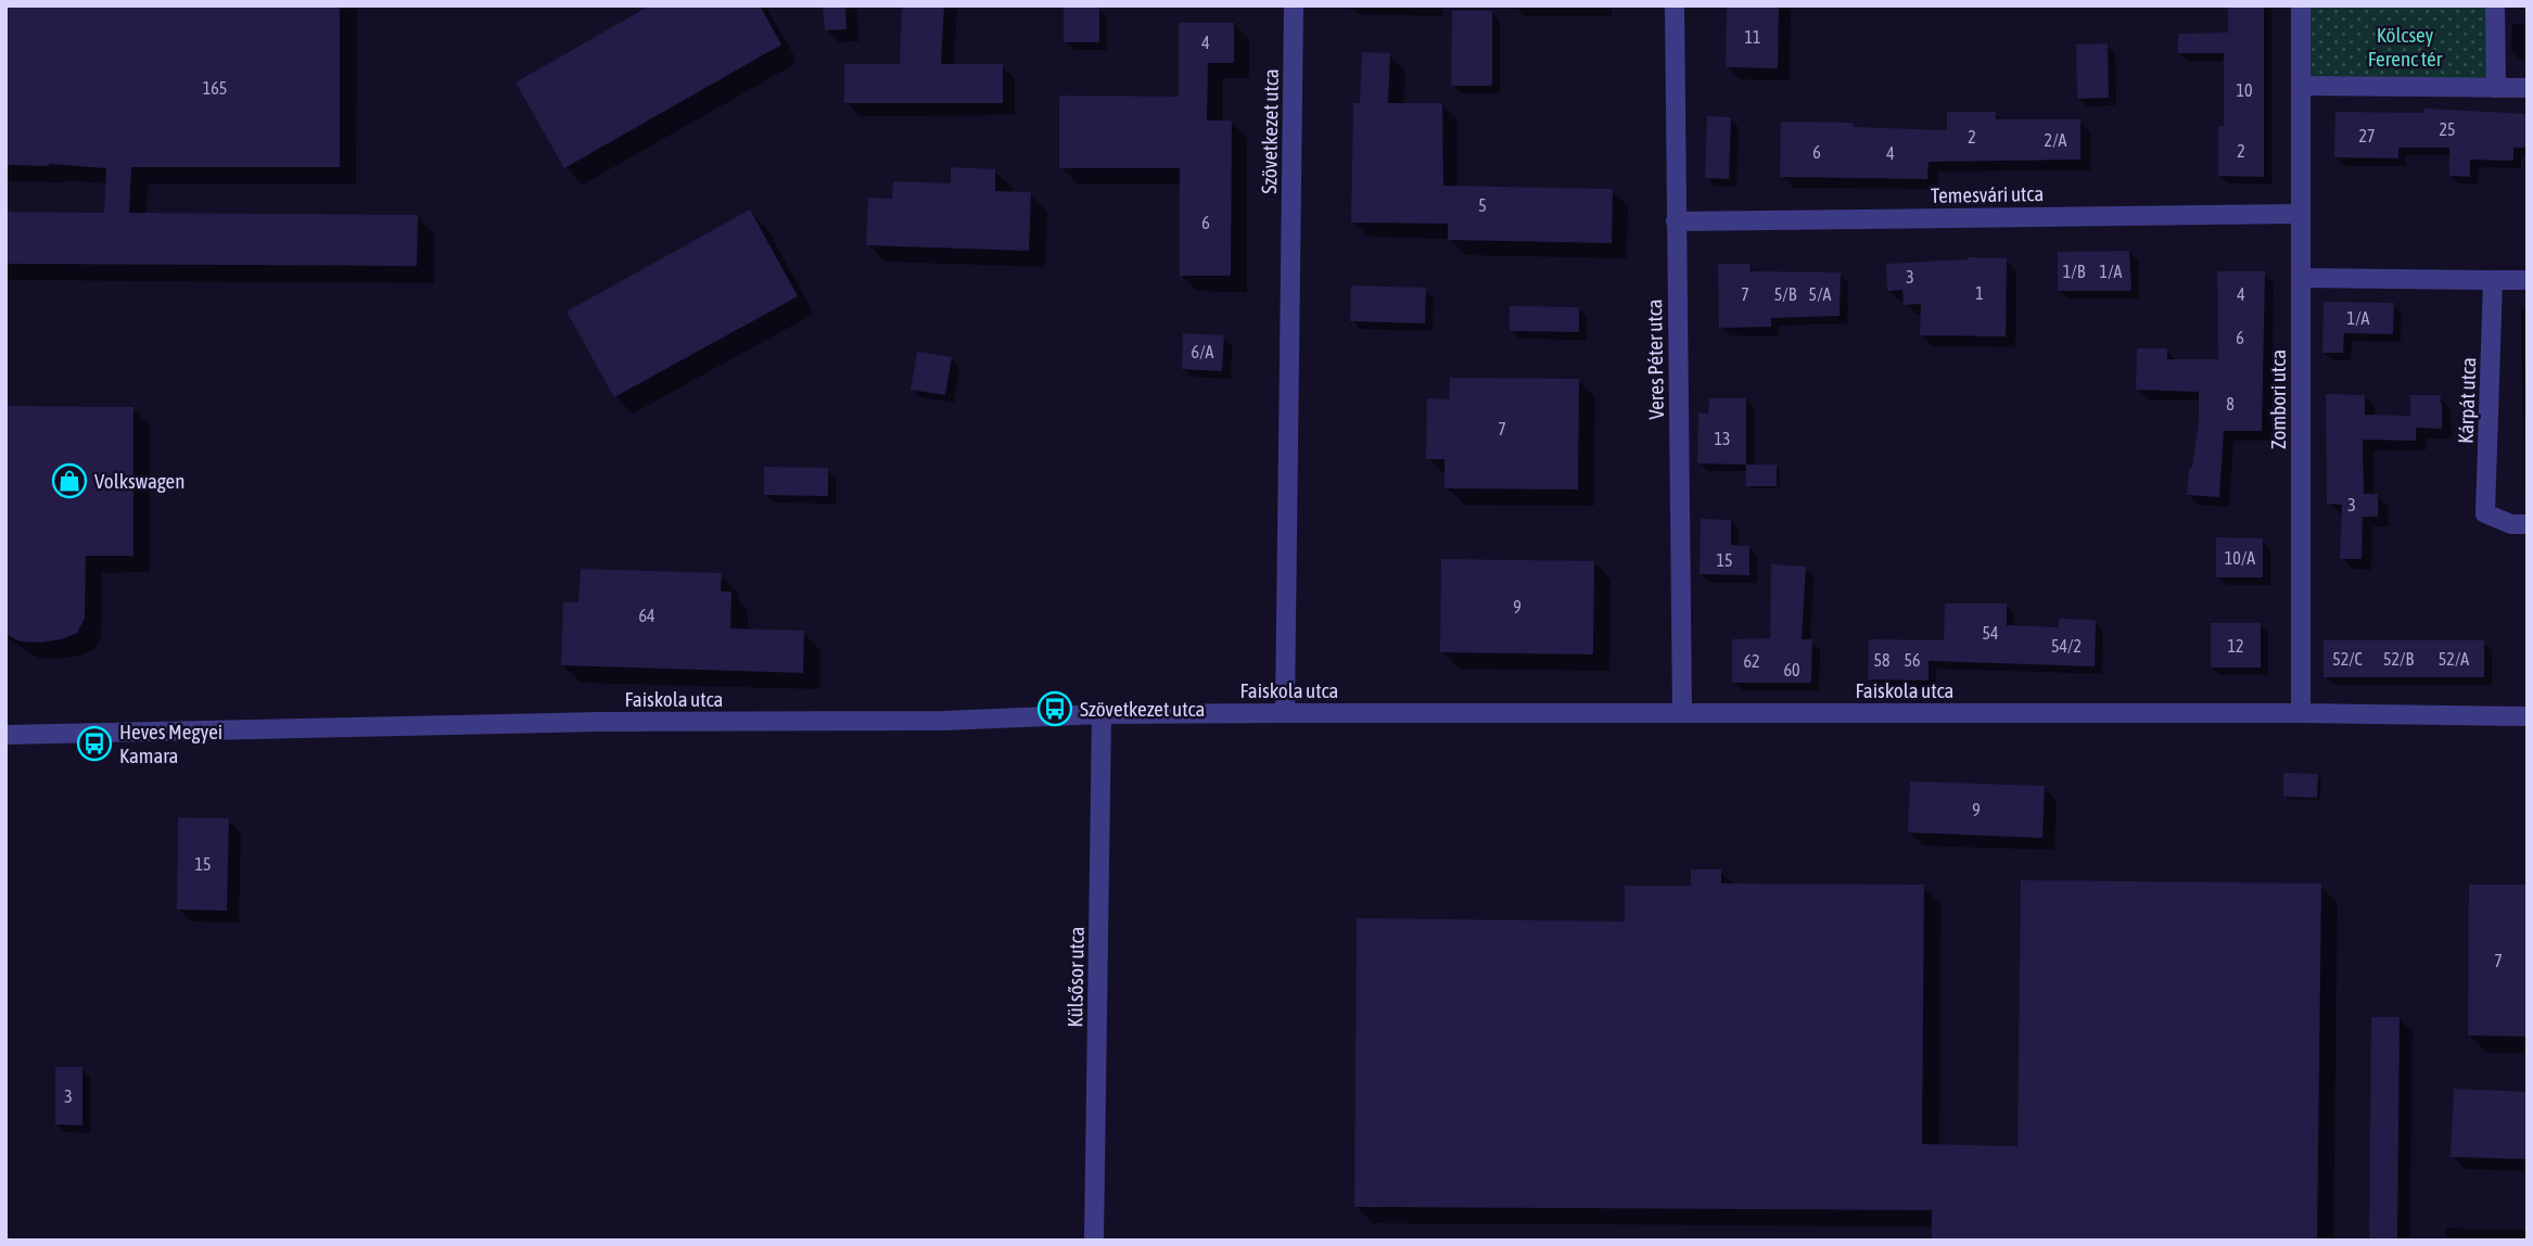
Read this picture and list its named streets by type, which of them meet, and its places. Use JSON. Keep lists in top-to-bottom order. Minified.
{"streets":{"street":["Szövetkezet utca","Temesvári utca","Veres Péter utca","Zombori utca","Kárpát utca","Faiskola utca","Külsősor utca"]},"crossings":[["Szövetkezet utca","Faiskola utca"],["Temesvári utca","Veres Péter utca"],["Temesvári utca","Zombori utca"],["Veres Péter utca","Faiskola utca"],["Zombori utca","Faiskola utca"],["Faiskola utca","Külsősor utca"]],"parks":["Kölcsey Ferenc tér"],"places":{"shop":["Volkswagen"],"bus stop":["Szövetkezet utca","Heves Megyei Kamara"]},"house_numbers":["11","4","165","10","25","27","2","2/A","2","6","4","5","6","1/B","1/A","3","1","7","5/B","5/A","4","1/A","6","6/A","8","7","13","3","10/A","15","9","64","54","54/2","12","52/C","52/B","52/A","58","56","62","60","9","15","7","3"]}
